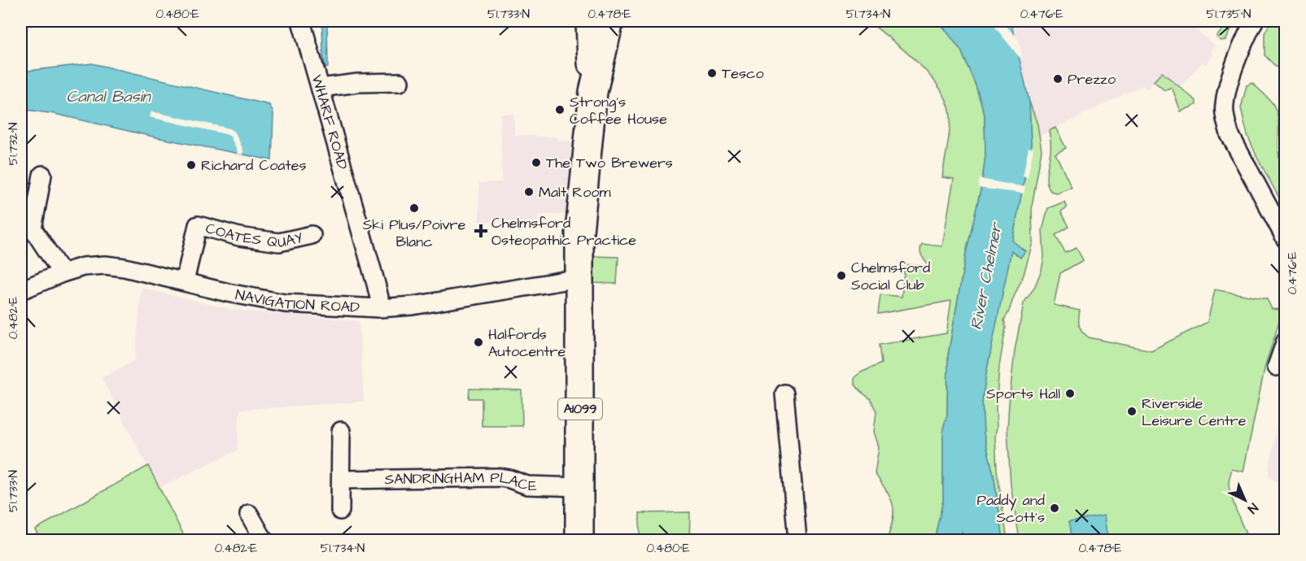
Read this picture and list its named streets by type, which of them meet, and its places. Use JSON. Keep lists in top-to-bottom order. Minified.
{"streets":{"main road":["A1099"],"street":["WHARF ROAD","COATES QUAY","NAVIGATION ROAD","SANDRINGHAM PLACE"]},"crossings":[["WHARF ROAD","NAVIGATION ROAD"],["COATES QUAY","NAVIGATION ROAD"],["NAVIGATION ROAD","A1099"],["A1099","SANDRINGHAM PLACE"]],"water":["Canal Basin","River Chelmer"],"places":{"other":["Tesco","Prezzo","Strong’s Coffee House","The Two Brewers","Richard Coates","Malt Room","Ski Plus/Poivre Blanc","Chelmsford Social Club","Halfords Autocentre","Sports Hall","Riverside Leisure Centre","Paddy and Scott's"],"health":["Chelmsford Osteopathic Practice"]},"north":"bottom right","coordinates":["0.480°E","51.733°N","0.478°E","51.734°N","0.476°E","51.735°N","51.732°N","0.482°E"]}
